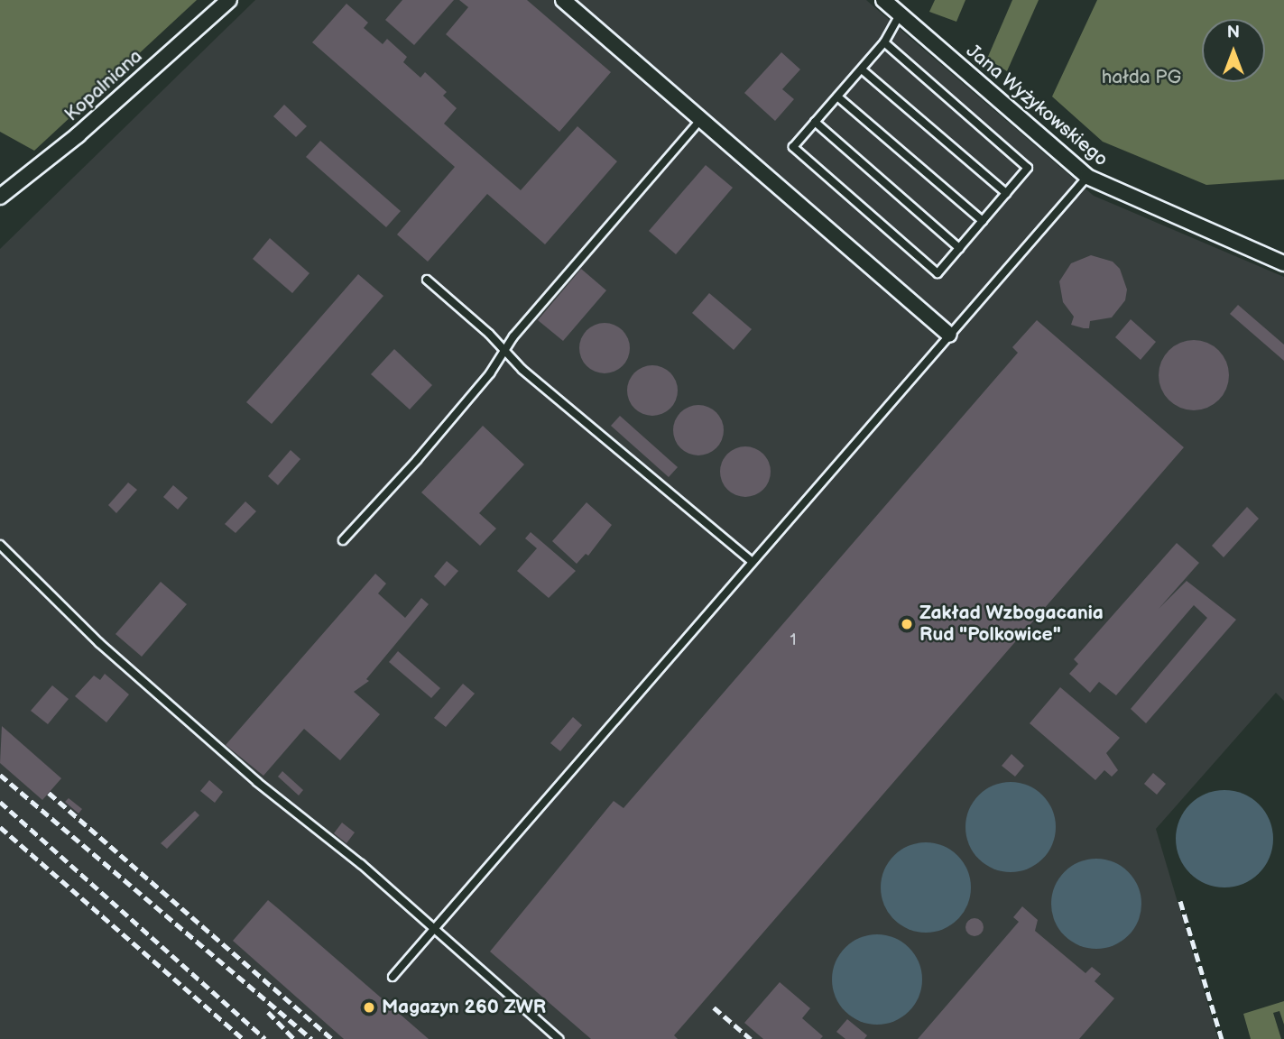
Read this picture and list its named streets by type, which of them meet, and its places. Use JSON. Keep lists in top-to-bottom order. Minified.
{"streets":{"street":["Kopalniana","Jana Wyżykowskiego"]},"parks":["hałda PG"],"places":["Zakład Wzbogacania Rud \"Polkowice\"","Magazyn 260 ZWR"],"house_numbers":["1"],"north":"top"}
